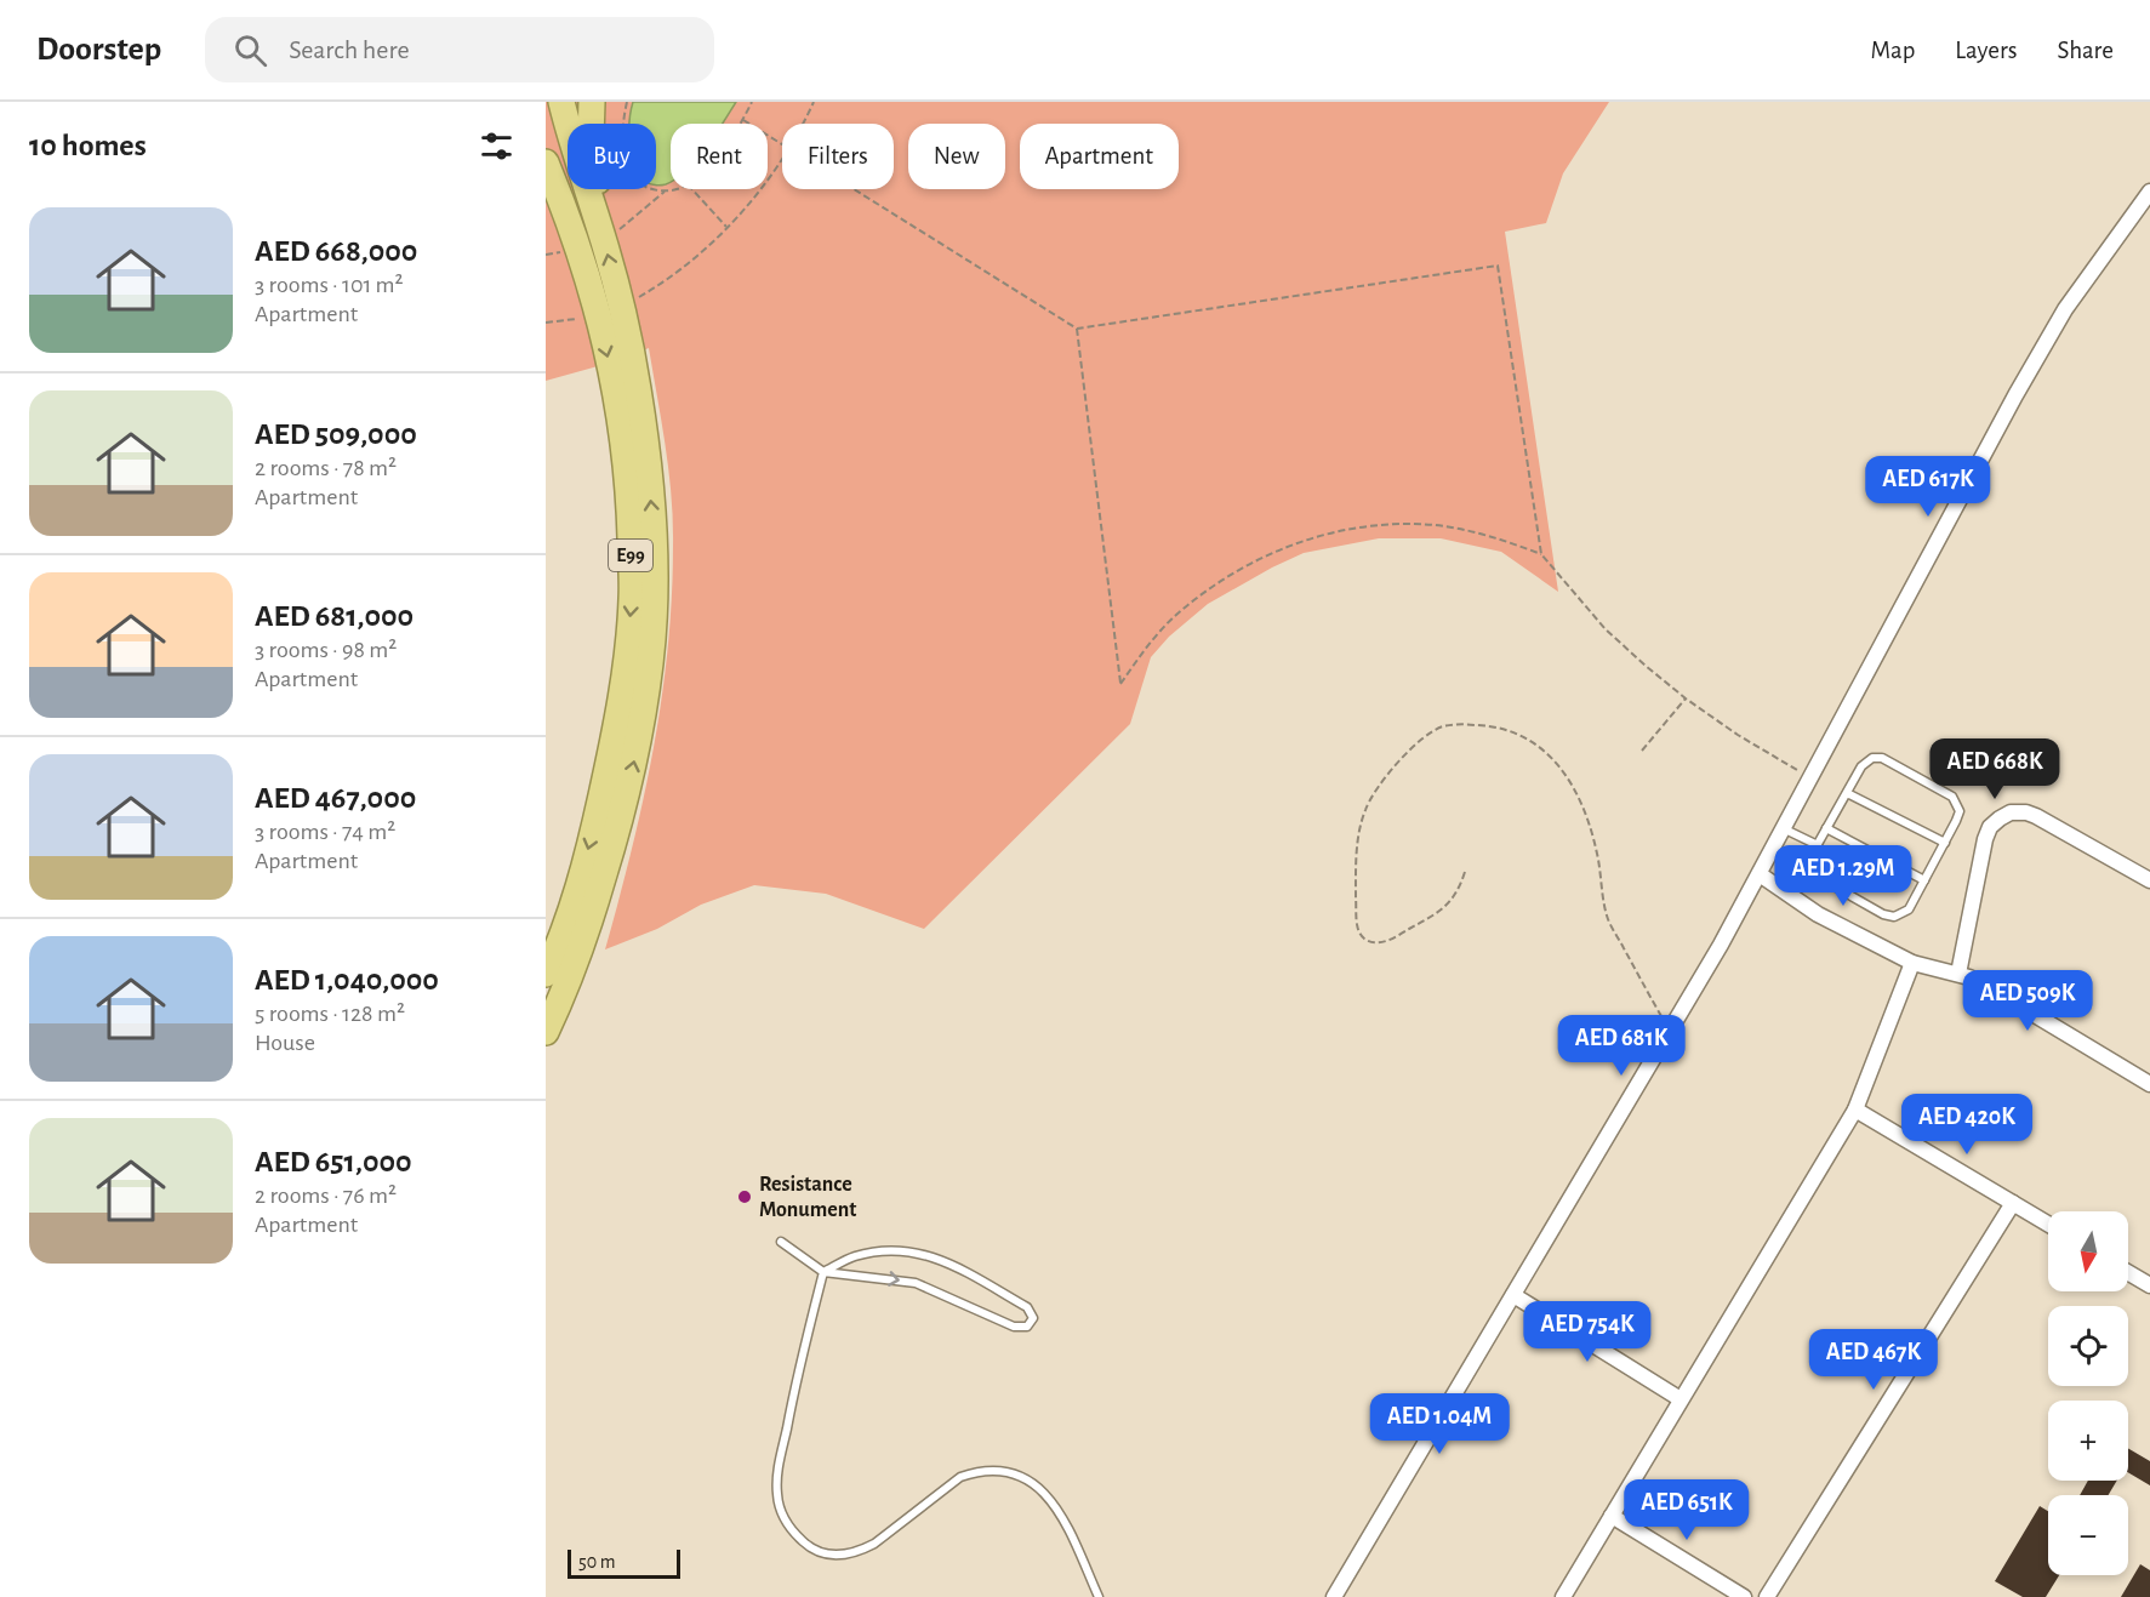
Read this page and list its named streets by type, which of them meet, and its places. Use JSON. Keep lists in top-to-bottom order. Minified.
{"streets":{"highway":["E99"]},"places":["Resistance Monument"],"scale_bar":"50 m","north":"bottom","page":{"header":"Doorstep","search":"Search here","nav":["Map","Layers","Share"],"heading":"10 homes","chip":["Buy","Rent","Filters","New","Apartment"],"list":[{"name":"AED 668,000","note":"3 rooms · 101 m² · Apartment"},{"name":"AED 509,000","note":"2 rooms · 78 m² · Apartment"},{"name":"AED 681,000","note":"3 rooms · 98 m² · Apartment"},{"name":"AED 467,000","note":"3 rooms · 74 m² · Apartment"},{"name":"AED 1,040,000","note":"5 rooms · 128 m² · House"},{"name":"AED 651,000","note":"2 rooms · 76 m² · Apartment"}],"price":["AED 617K","AED 668K","AED 1.29M","AED 509K","AED 681K","AED 420K","AED 754K","AED 467K","AED 1.04M","AED 651K"],"map_buttons":["+","−"],"scale":"50 m"}}
